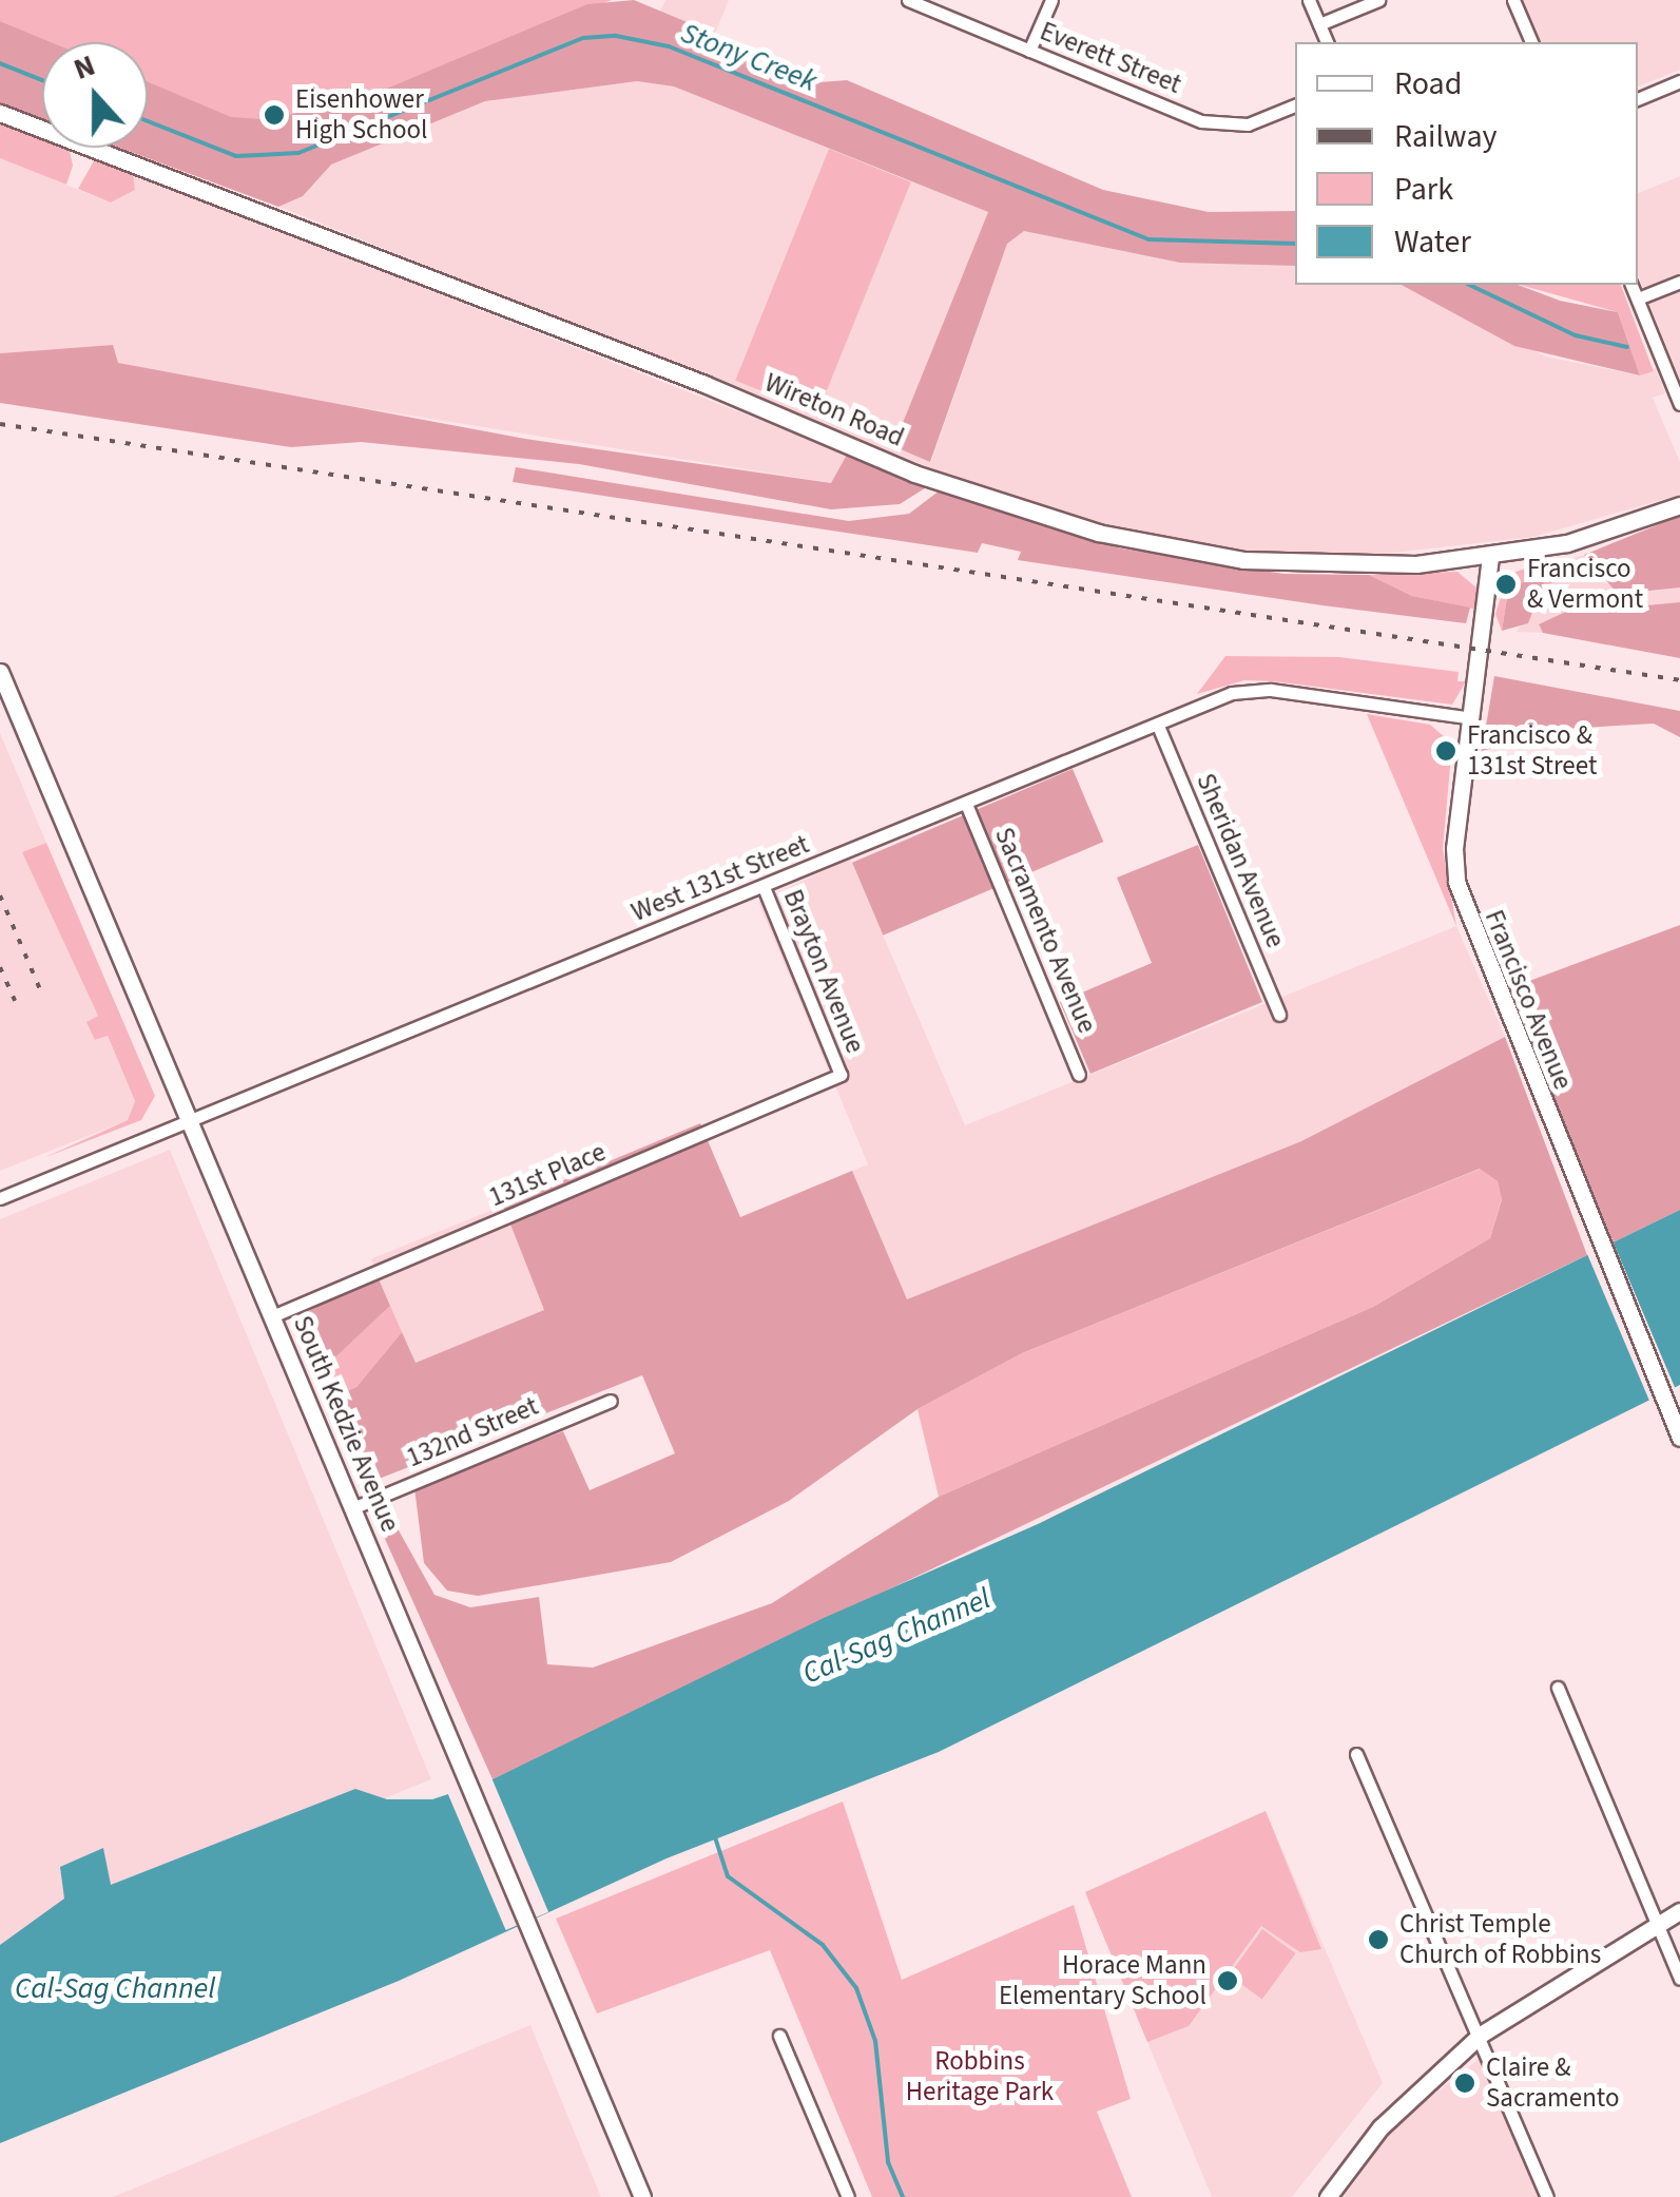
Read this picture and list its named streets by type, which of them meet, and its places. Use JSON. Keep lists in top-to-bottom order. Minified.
{"streets":{"street":["Everett Street","Wireton Road","Sheridan Avenue","West 131st Street","Sacramento Avenue","Brayton Avenue","Francisco Avenue","131st Place","South Kedzie Avenue","132nd Street"]},"crossings":[["Wireton Road","Francisco Avenue"],["Sheridan Avenue","West 131st Street"],["West 131st Street","Sacramento Avenue"],["West 131st Street","Brayton Avenue"],["West 131st Street","Francisco Avenue"],["West 131st Street","South Kedzie Avenue"],["Brayton Avenue","131st Place"],["131st Place","South Kedzie Avenue"],["South Kedzie Avenue","132nd Street"]],"water":["Stony Creek","Cal-Sag Channel"],"parks":["Robbins Heritage Park"],"places":["Eisenhower High School","Francisco & Vermont","Francisco & 131st Street","Christ Temple Church of Robbins","Horace Mann Elementary School","Claire & Sacramento"],"legend":["Road","Railway","Park","Water"],"north":"top"}
